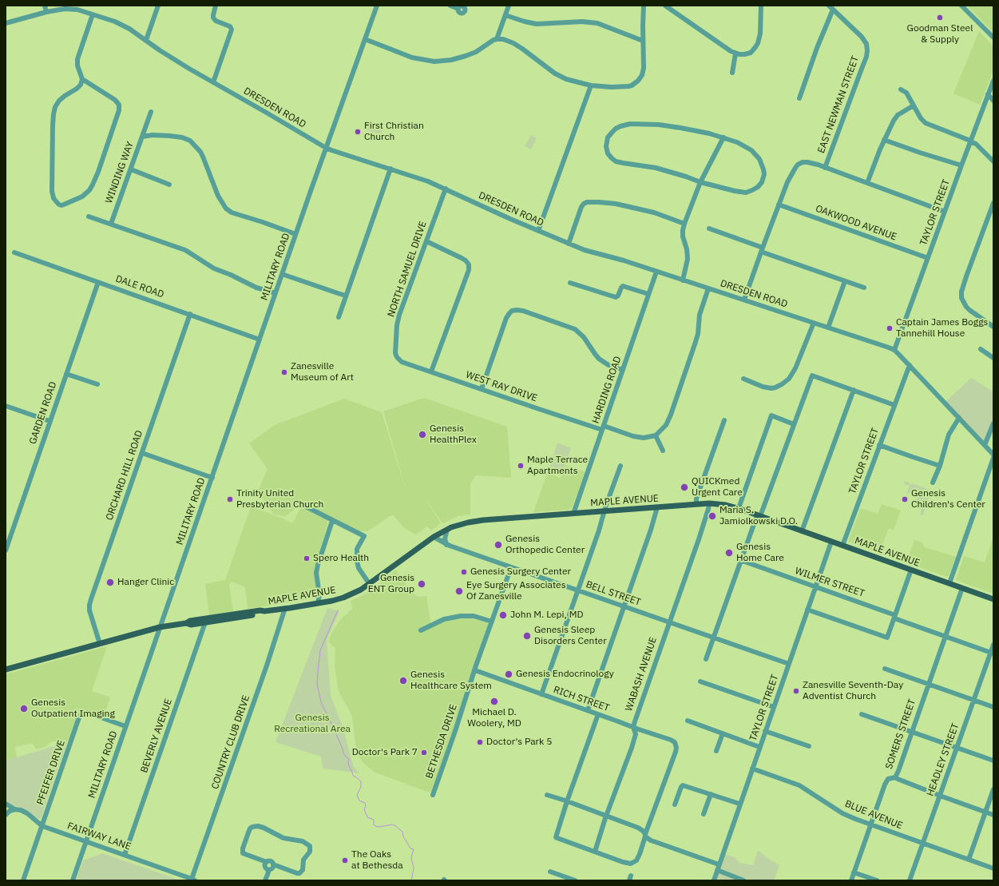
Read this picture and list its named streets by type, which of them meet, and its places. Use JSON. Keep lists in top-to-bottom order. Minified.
{"streets":{"main road":["MAPLE AVENUE"],"street":["EAST NEWMAN STREET","DRESDEN ROAD","WINDING WAY","TAYLOR STREET","OAKWOOD AVENUE","MILITARY ROAD","NORTH SAMUEL DRIVE","DALE ROAD","WEST RAY DRIVE","HARDING ROAD","GARDEN ROAD","ORCHARD HILL ROAD","WILMER STREET","BELL STREET","WABASH AVENUE","RICH STREET","SOMERS STREET","BEVERLY AVENUE","BETHESDA DRIVE","COUNTRY CLUB DRIVE","HEADLEY STREET","PFEIFER DRIVE","BLUE AVENUE","FAIRWAY LANE"]},"crossings":[["DRESDEN ROAD","TAYLOR STREET"],["DRESDEN ROAD","MILITARY ROAD"],["DRESDEN ROAD","NORTH SAMUEL DRIVE"],["DRESDEN ROAD","HARDING ROAD"],["WINDING WAY","MILITARY ROAD"],["TAYLOR STREET","OAKWOOD AVENUE"],["TAYLOR STREET","MAPLE AVENUE"],["TAYLOR STREET","WILMER STREET"],["TAYLOR STREET","BELL STREET"],["TAYLOR STREET","BLUE AVENUE"],["MILITARY ROAD","DALE ROAD"],["MILITARY ROAD","MAPLE AVENUE"],["MILITARY ROAD","PFEIFER DRIVE"],["MILITARY ROAD","FAIRWAY LANE"],["NORTH SAMUEL DRIVE","WEST RAY DRIVE"],["DALE ROAD","GARDEN ROAD"],["DALE ROAD","ORCHARD HILL ROAD"],["WEST RAY DRIVE","HARDING ROAD"],["HARDING ROAD","MAPLE AVENUE"],["ORCHARD HILL ROAD","MAPLE AVENUE"],["MAPLE AVENUE","BELL STREET"],["MAPLE AVENUE","WABASH AVENUE"],["MAPLE AVENUE","SOMERS STREET"],["MAPLE AVENUE","BEVERLY AVENUE"],["MAPLE AVENUE","COUNTRY CLUB DRIVE"],["WILMER STREET","SOMERS STREET"],["WILMER STREET","HEADLEY STREET"],["BELL STREET","WABASH AVENUE"],["BELL STREET","BETHESDA DRIVE"],["WABASH AVENUE","RICH STREET"],["RICH STREET","BETHESDA DRIVE"],["SOMERS STREET","BLUE AVENUE"],["BEVERLY AVENUE","FAIRWAY LANE"],["COUNTRY CLUB DRIVE","FAIRWAY LANE"],["HEADLEY STREET","BLUE AVENUE"],["PFEIFER DRIVE","FAIRWAY LANE"]],"parks":["Genesis Recreational Area"],"places":["Goodman Steel & Supply","First Christian Church","Captain James Boggs Tannehill House","Zanesville Museum of Art","Genesis HealthPlex","Maple Terrace Apartments","QUICKmed Urgent Care","Trinity United Presbyterian Church","Genesis Children's Center","Maria S. Jamiolkowski D.O.","Genesis Orthopedic Center","Genesis Home Care","Spero Health","Genesis Surgery Center","Hanger Clinic","Genesis ENT Group","Eye Surgery Associates Of Zanesville","John M. Lepi, MD","Genesis Sleep Disorders Center","Genesis Endocrinology","Genesis Healthcare System","Zanesville Seventh-Day Adventist Church","Michael D. Woolery, MD","Genesis Outpatient Imaging","Doctor's Park 5","Doctor's Park 7","The Oaks at Bethesda"]}
